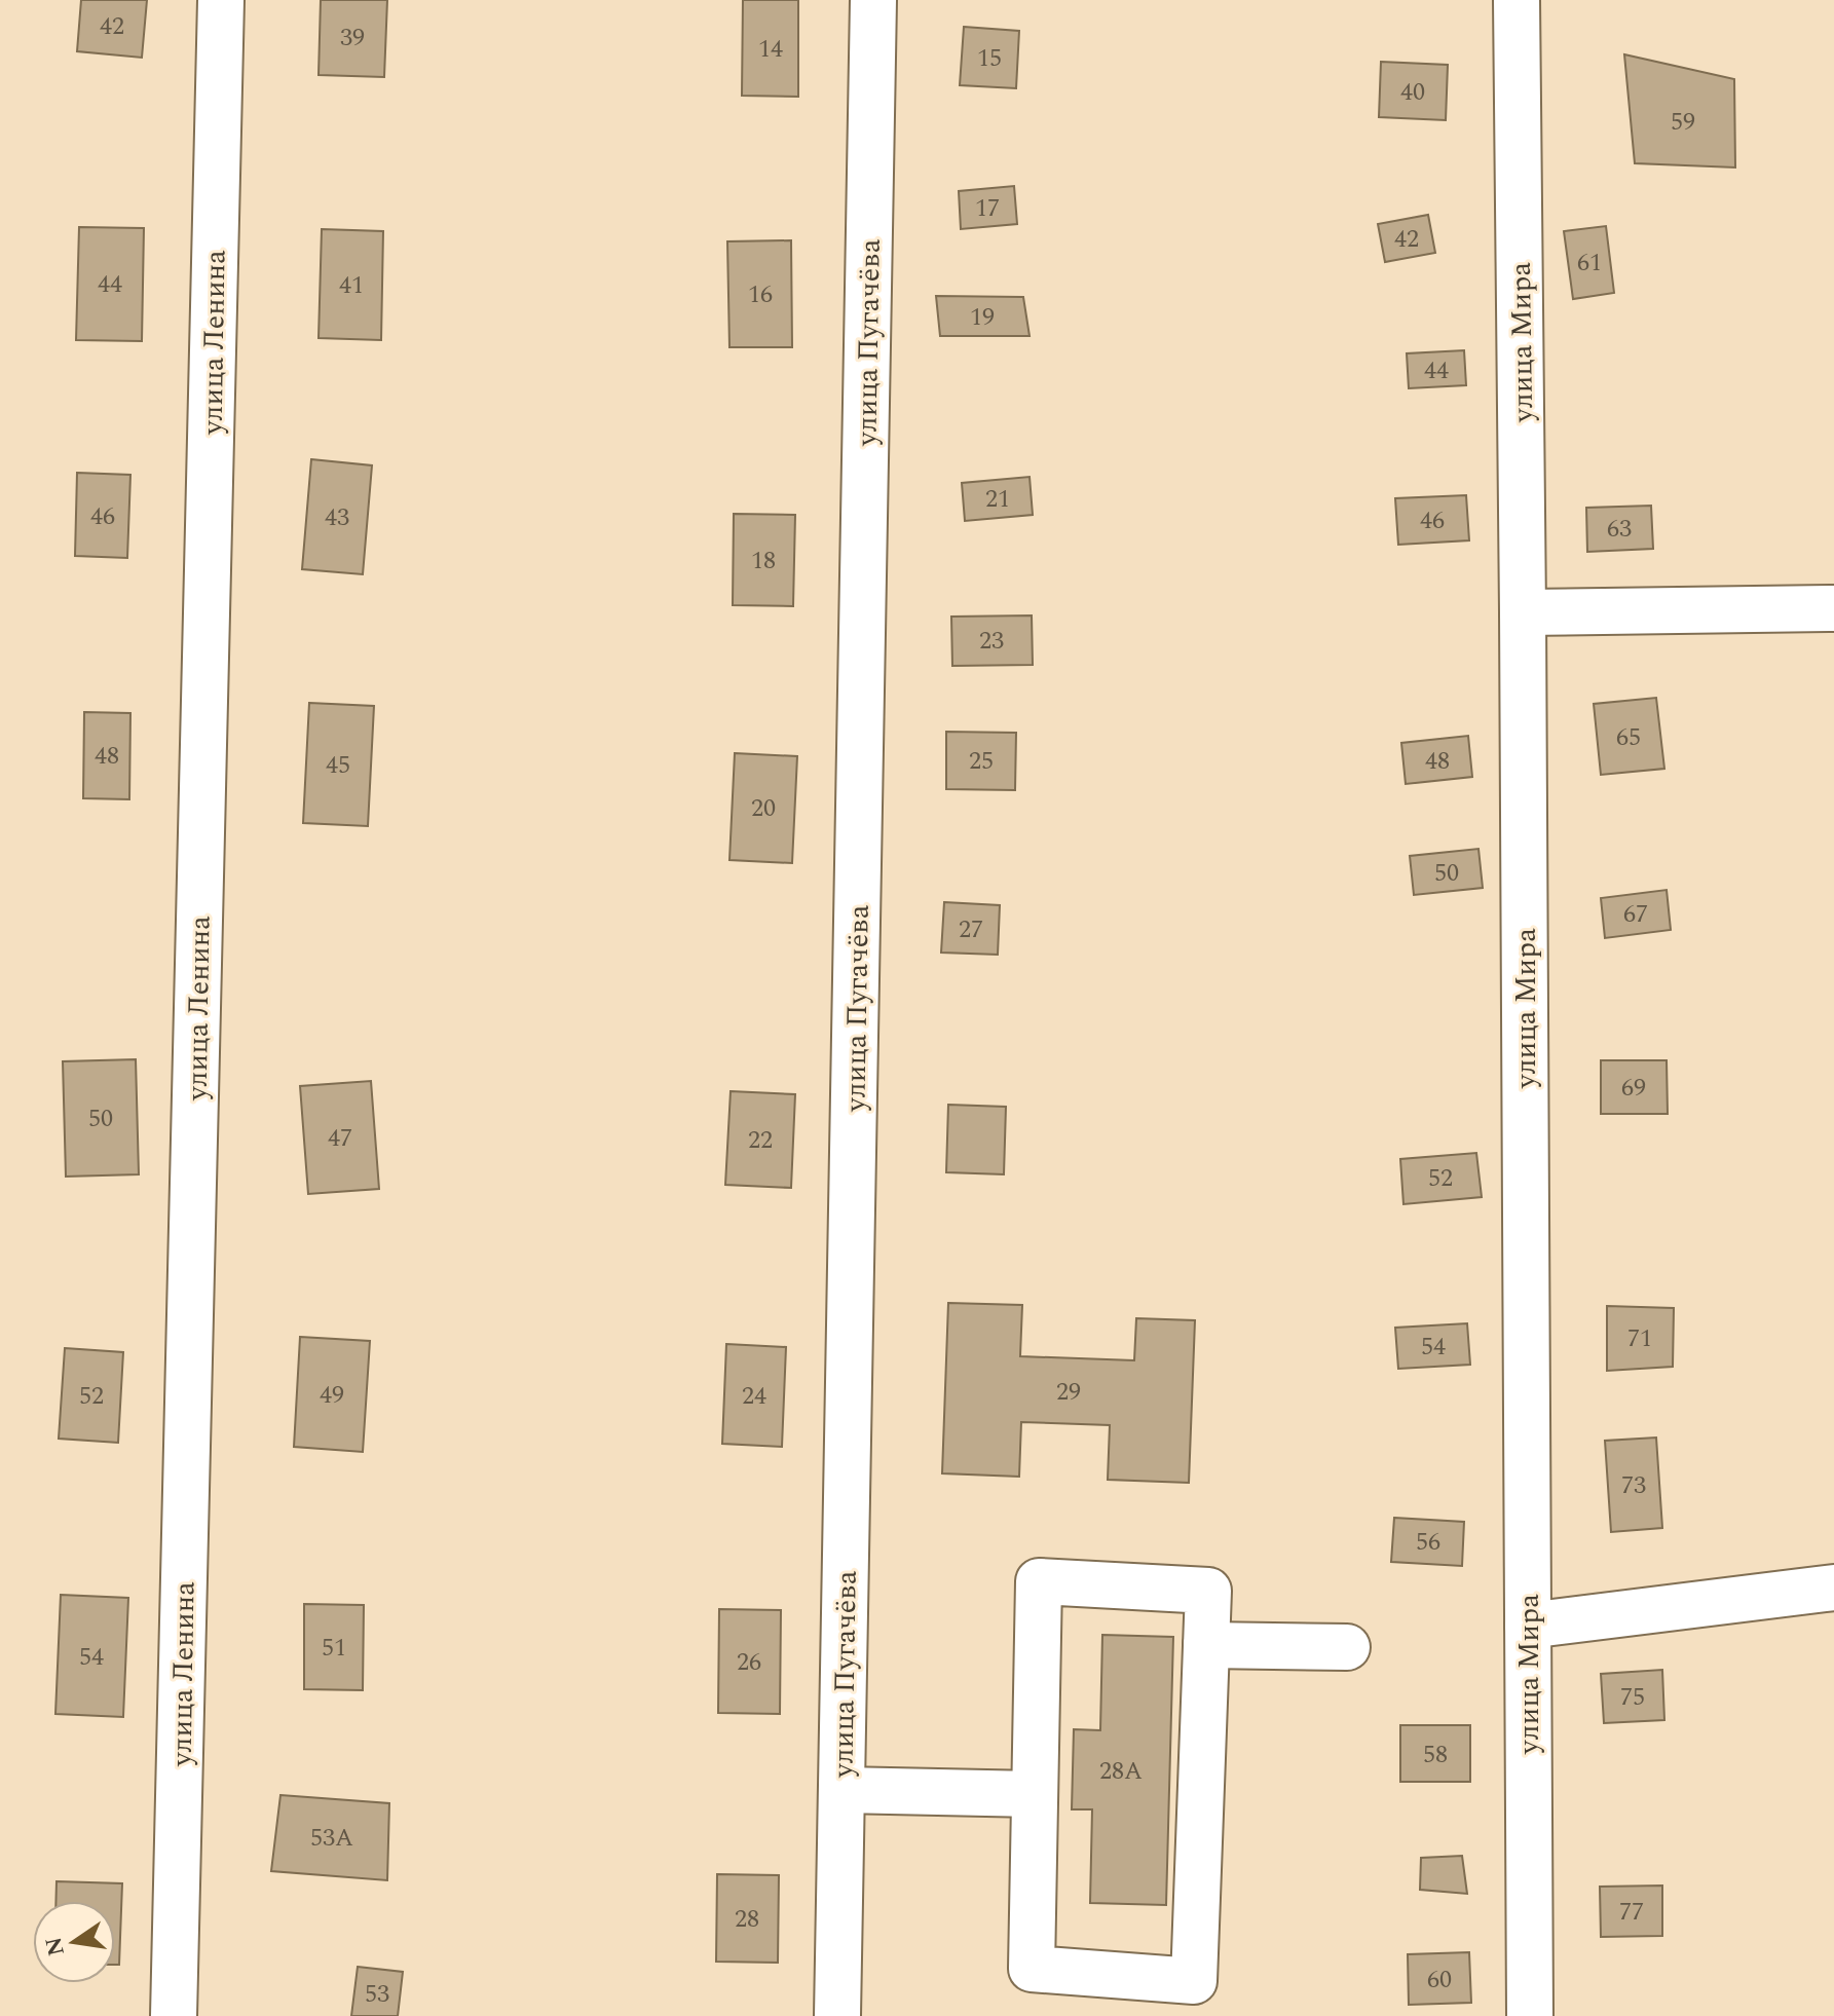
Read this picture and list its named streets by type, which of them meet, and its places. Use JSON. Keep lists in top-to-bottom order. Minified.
{"streets":{"street":["улица Ленина","улица Пугачёва","улица Мира"]},"house_numbers":["42","39","14","15","40","59","17","42","61","44","41","16","19","44","21","46","43","46","63","18","23","65","48","25","48","45","20","50","67","27","69","50","47","22","52","71","54","29","49","52","24","73","56","51","54","26","75","58","28А","53А","77","28","60","53"],"north":"left"}
